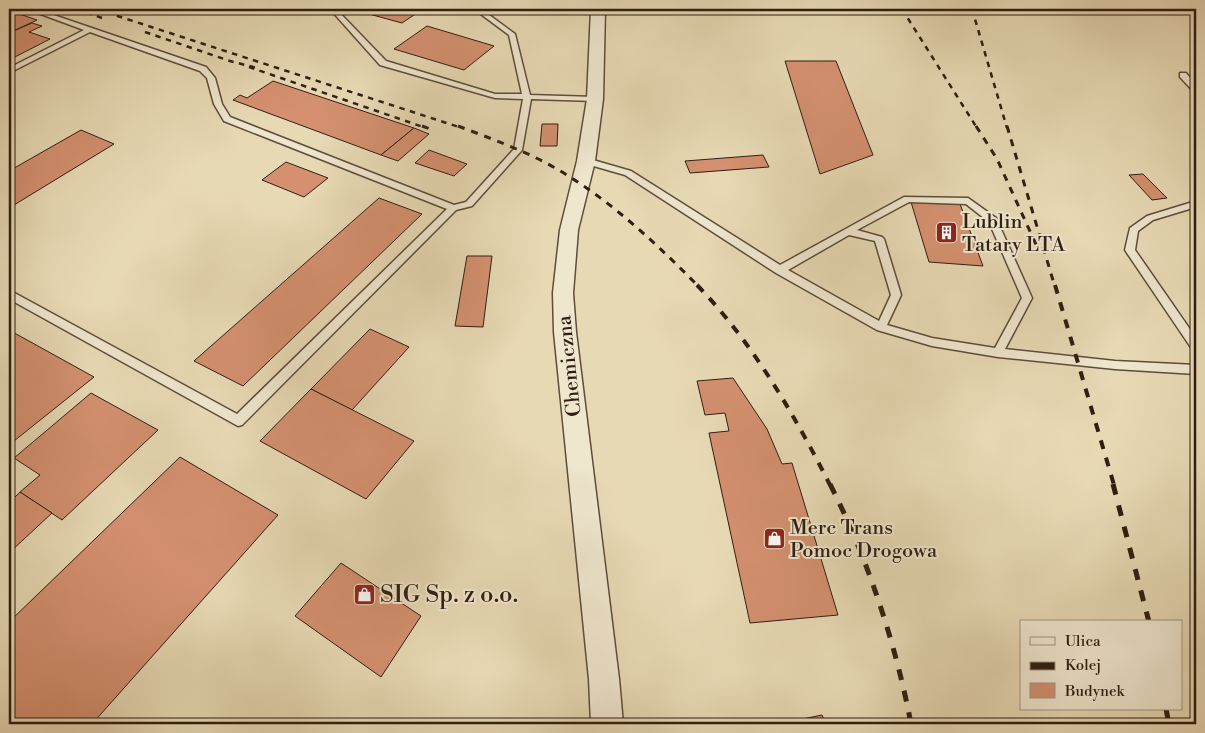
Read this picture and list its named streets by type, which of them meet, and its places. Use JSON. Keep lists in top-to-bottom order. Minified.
{"streets":{"street":["Chemiczna"]},"places":{"building":["Lublin Tatary LTA"],"shop":["Merc Trans Pomoc Drogowa","SIG Sp. z o.o."]},"legend":["Ulica","Kolej","Budynek"]}
